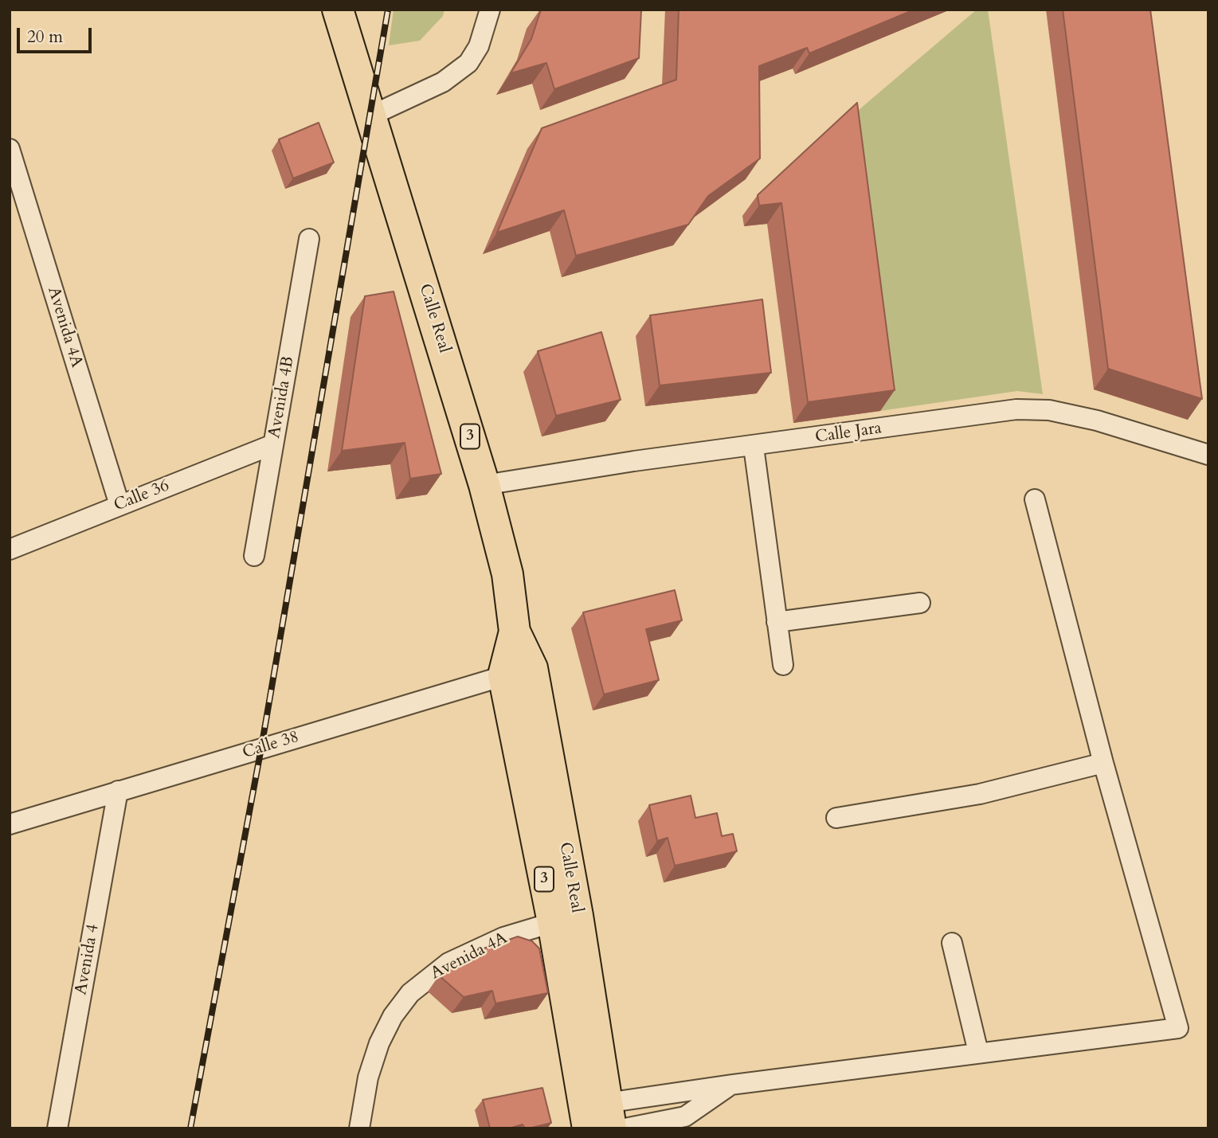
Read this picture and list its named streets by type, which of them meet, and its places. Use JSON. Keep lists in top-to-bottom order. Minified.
{"streets":{"main road":["Calle Real","3"],"street":["Avenida 4A","Avenida 4B","Calle Jara","Calle 36","Calle 38","Avenida 4"]},"crossings":[["Calle Real","Avenida 4A"],["Calle Real","Calle Jara"],["Calle Real","Calle 38"],["Avenida 4A","Calle 36"],["Avenida 4B","Calle 36"],["Calle 38","Avenida 4"]],"scale_bar":"20 m"}
